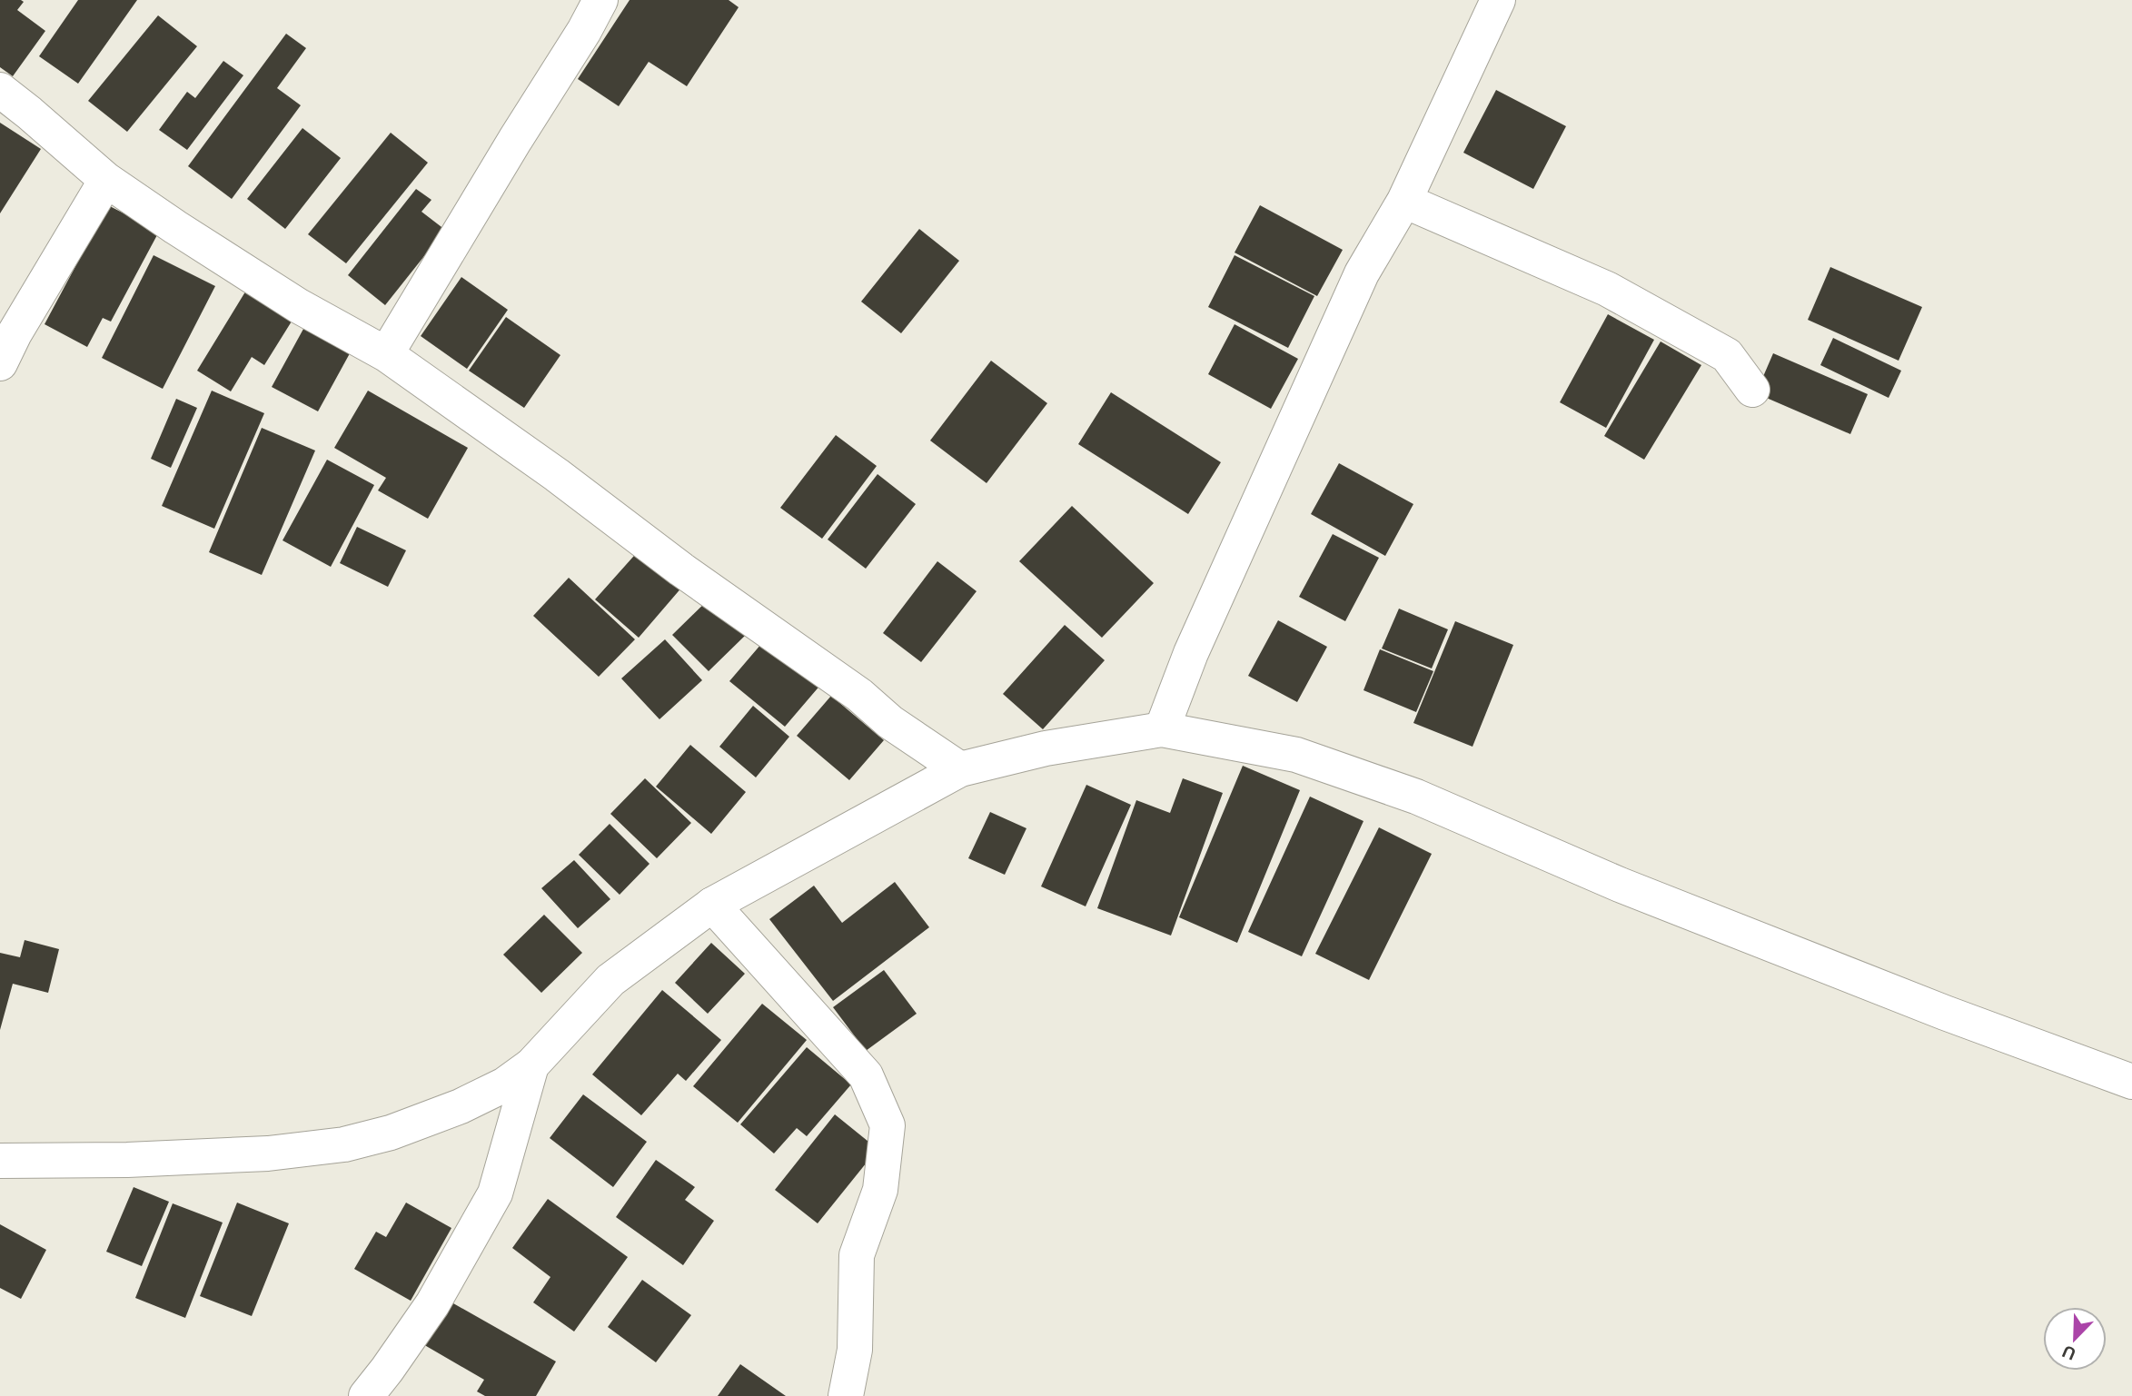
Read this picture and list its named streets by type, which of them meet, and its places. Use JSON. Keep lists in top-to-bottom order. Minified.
{"north":"bottom left"}
